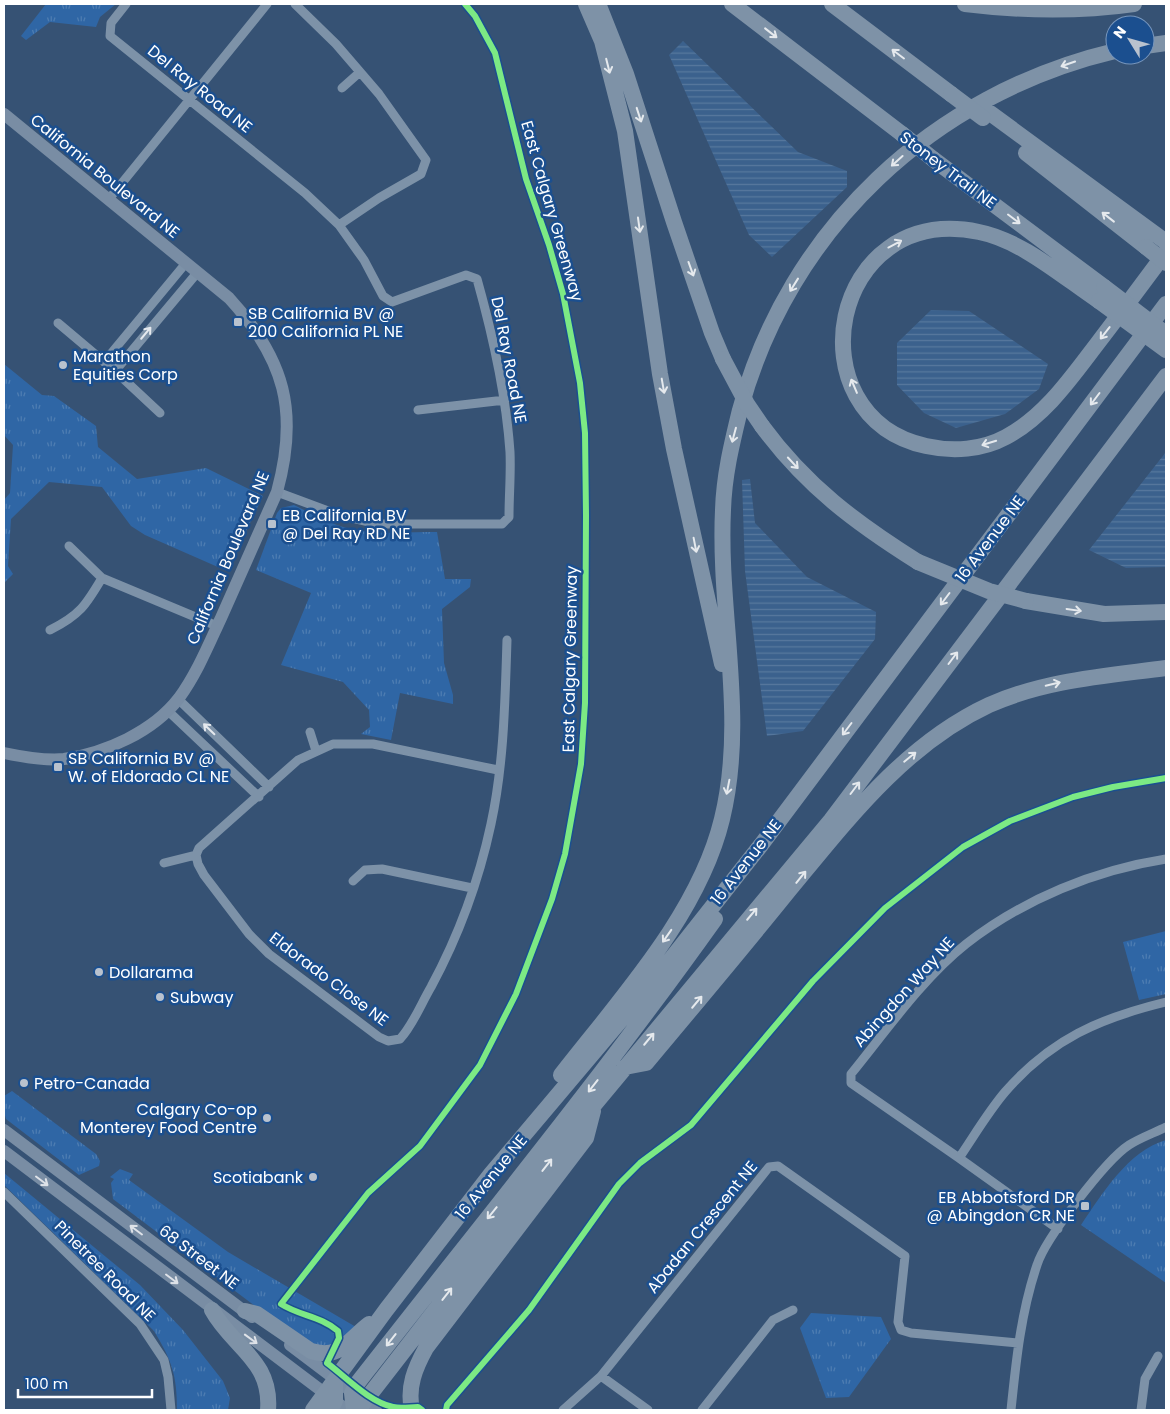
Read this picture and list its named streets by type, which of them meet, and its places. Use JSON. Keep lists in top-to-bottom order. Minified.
{"streets":{"highway":["Stoney Trail NE","16 Avenue NE"],"street":["Del Ray Road NE","California Boulevard NE","Eldorado Close NE","Abingdon Way NE","Abadan Crescent NE","68 Street NE","Pinetree Road NE"],"cycle path":["East Calgary Greenway"]},"crossings":[["Del Ray Road NE","California Boulevard NE"],["16 Avenue NE","68 Street NE"]],"places":{"transit":["SB California BV @ 200 California PL NE","EB California BV @ Del Ray RD NE","SB California BV @ W. of Eldorado CL NE","EB Abbotsford DR @ Abingdon CR NE"],"other":["Marathon Equities Corp","Dollarama","Subway","Petro-Canada","Calgary Co-op Monterey Food Centre","Scotiabank"]},"scale_bar":"100 m","north":"top left"}
